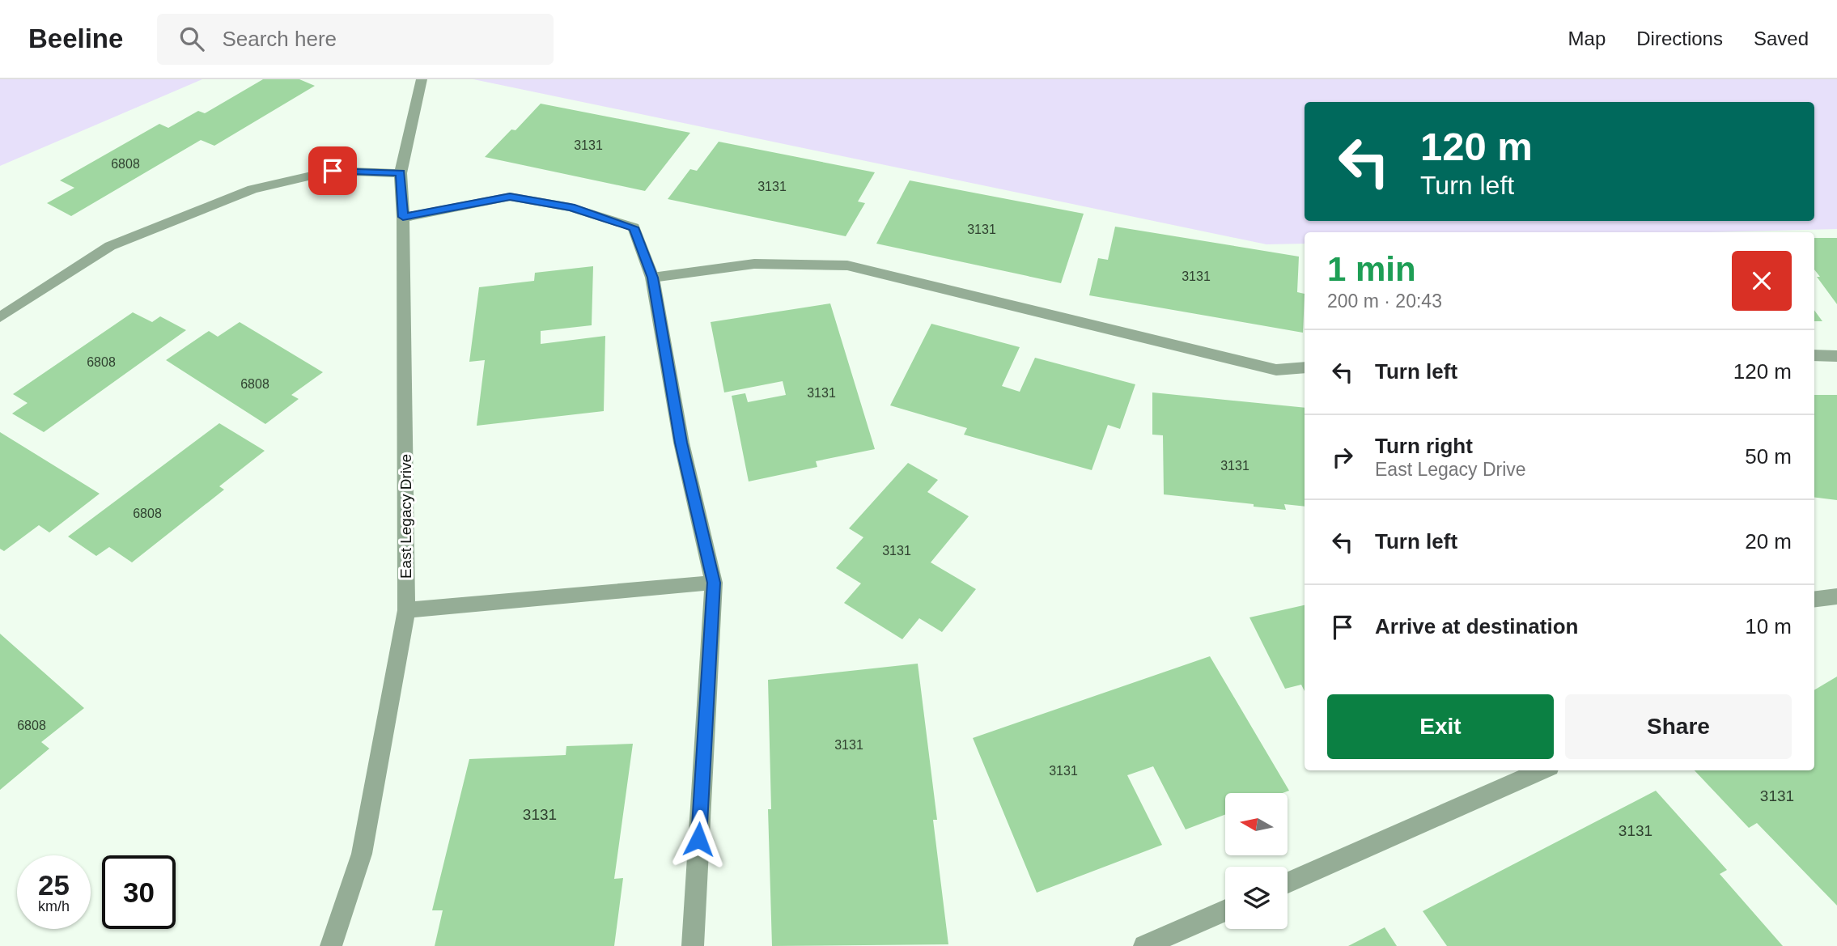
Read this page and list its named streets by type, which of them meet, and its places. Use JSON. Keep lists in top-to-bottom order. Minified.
{"streets":{"street":["East Legacy Drive"]},"house_numbers":["3131","6808","3131","3131","3131","6808","6808","3131","3131","6808","3131","6808","3131","3131","3131","3131","3131"],"north":"left","page":{"header":"Beeline","search":"Search here","nav":["Map","Directions","Saved"],"turn":["120 m","Turn left"],"heading":["1 min","200 m · 20:43"],"list":[{"name":"Turn left","value":"120 m"},{"name":"Turn right","note":"East Legacy Drive","value":"50 m"},{"name":"Turn left","value":"20 m"},{"name":"Arrive at destination","value":"10 m"}],"buttons":["Exit","Share"],"speed":"25 km/h","limit":"30"}}
